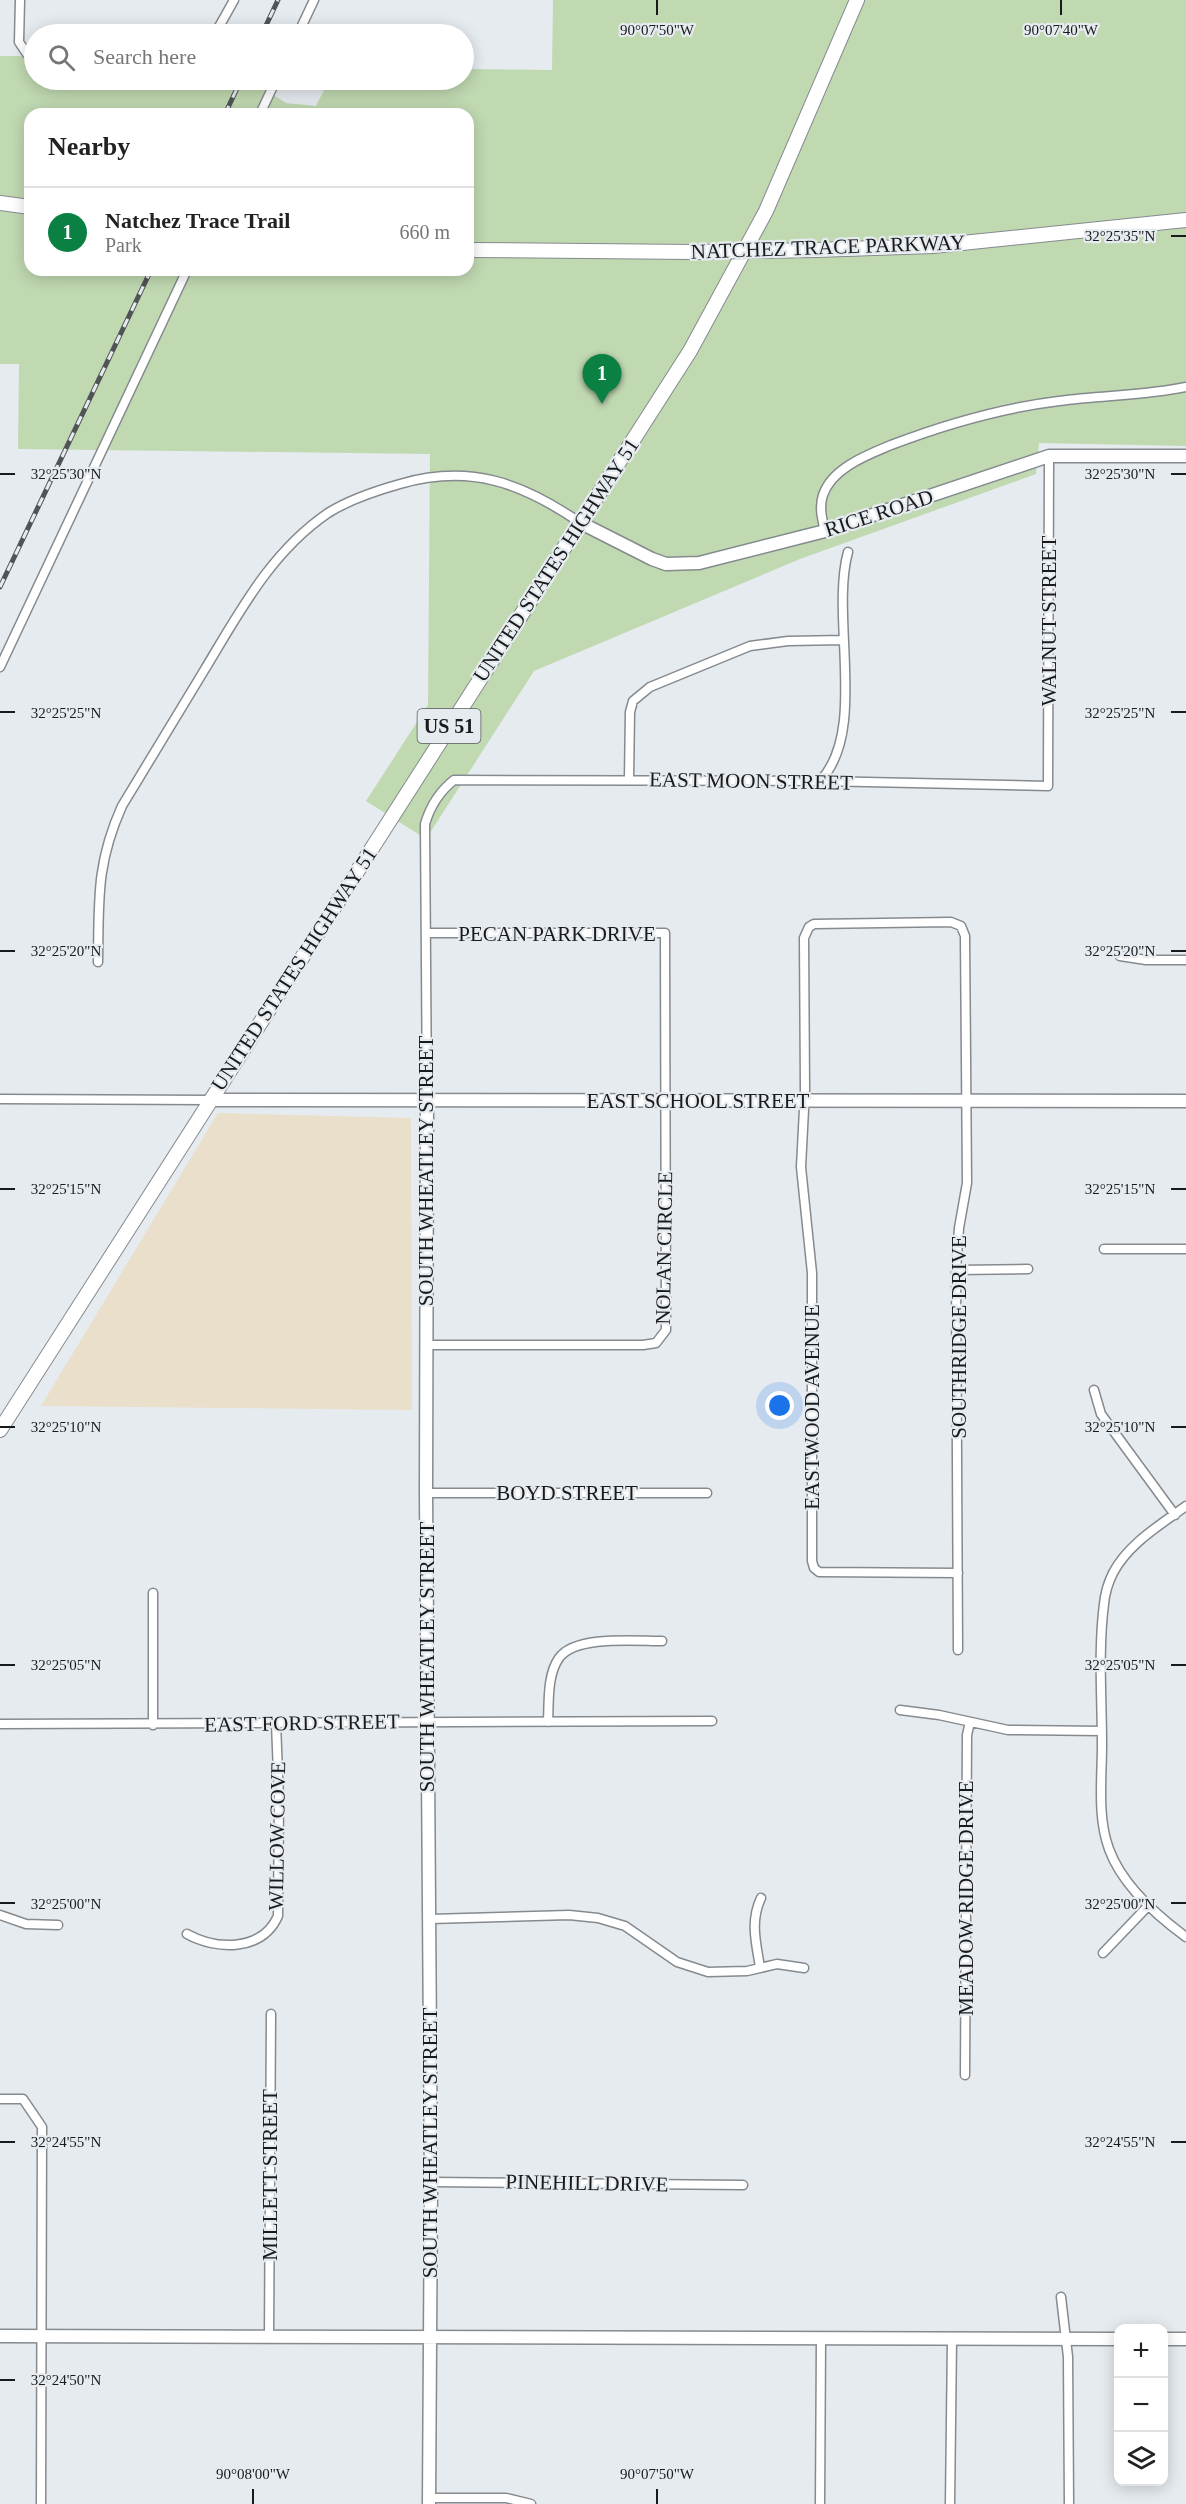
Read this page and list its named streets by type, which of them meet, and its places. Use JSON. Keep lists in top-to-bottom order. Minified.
{"streets":{"main road":["NATCHEZ TRACE PARKWAY","UNITED STATES HIGHWAY 51","US 51"],"street":["RICE ROAD","WALNUT STREET","EAST MOON STREET","PECAN PARK DRIVE","EAST SCHOOL STREET","SOUTH WHEATLEY STREET","NOLAN CIRCLE","SOUTHRIDGE DRIVE","EASTWOOD AVENUE","BOYD STREET","EAST FORD STREET","WILLOW COVE","MEADOW RIDGE DRIVE","MILLETT STREET","PINEHILL DRIVE"]},"crossings":[["RICE ROAD","UNITED STATES HIGHWAY 51"],["RICE ROAD","WALNUT STREET"],["UNITED STATES HIGHWAY 51","EAST SCHOOL STREET"],["WALNUT STREET","EAST MOON STREET"],["EAST MOON STREET","SOUTH WHEATLEY STREET"],["PECAN PARK DRIVE","EAST SCHOOL STREET"],["PECAN PARK DRIVE","SOUTH WHEATLEY STREET"],["PECAN PARK DRIVE","NOLAN CIRCLE"],["EAST SCHOOL STREET","SOUTH WHEATLEY STREET"],["EAST SCHOOL STREET","NOLAN CIRCLE"],["EAST SCHOOL STREET","SOUTHRIDGE DRIVE"],["EAST SCHOOL STREET","EASTWOOD AVENUE"],["SOUTH WHEATLEY STREET","NOLAN CIRCLE"],["SOUTH WHEATLEY STREET","BOYD STREET"],["SOUTH WHEATLEY STREET","EAST FORD STREET"],["SOUTH WHEATLEY STREET","PINEHILL DRIVE"],["SOUTHRIDGE DRIVE","EASTWOOD AVENUE"],["EAST FORD STREET","WILLOW COVE"]],"page":{"search":"Search here","heading":"Nearby","list":[{"mark":"1","name":"Natchez Trace Trail","note":"Park","value":"660 m"}],"pins":"1","map_buttons":["+","−"]},"coordinates":["90°07'50\"W","90°07'40\"W","32°25'35\"N","32°25'30\"N","32°25'25\"N","32°25'20\"N","32°25'15\"N","32°25'10\"N","32°25'05\"N","32°25'00\"N","32°24'55\"N","32°24'50\"N","90°08'00\"W"]}
